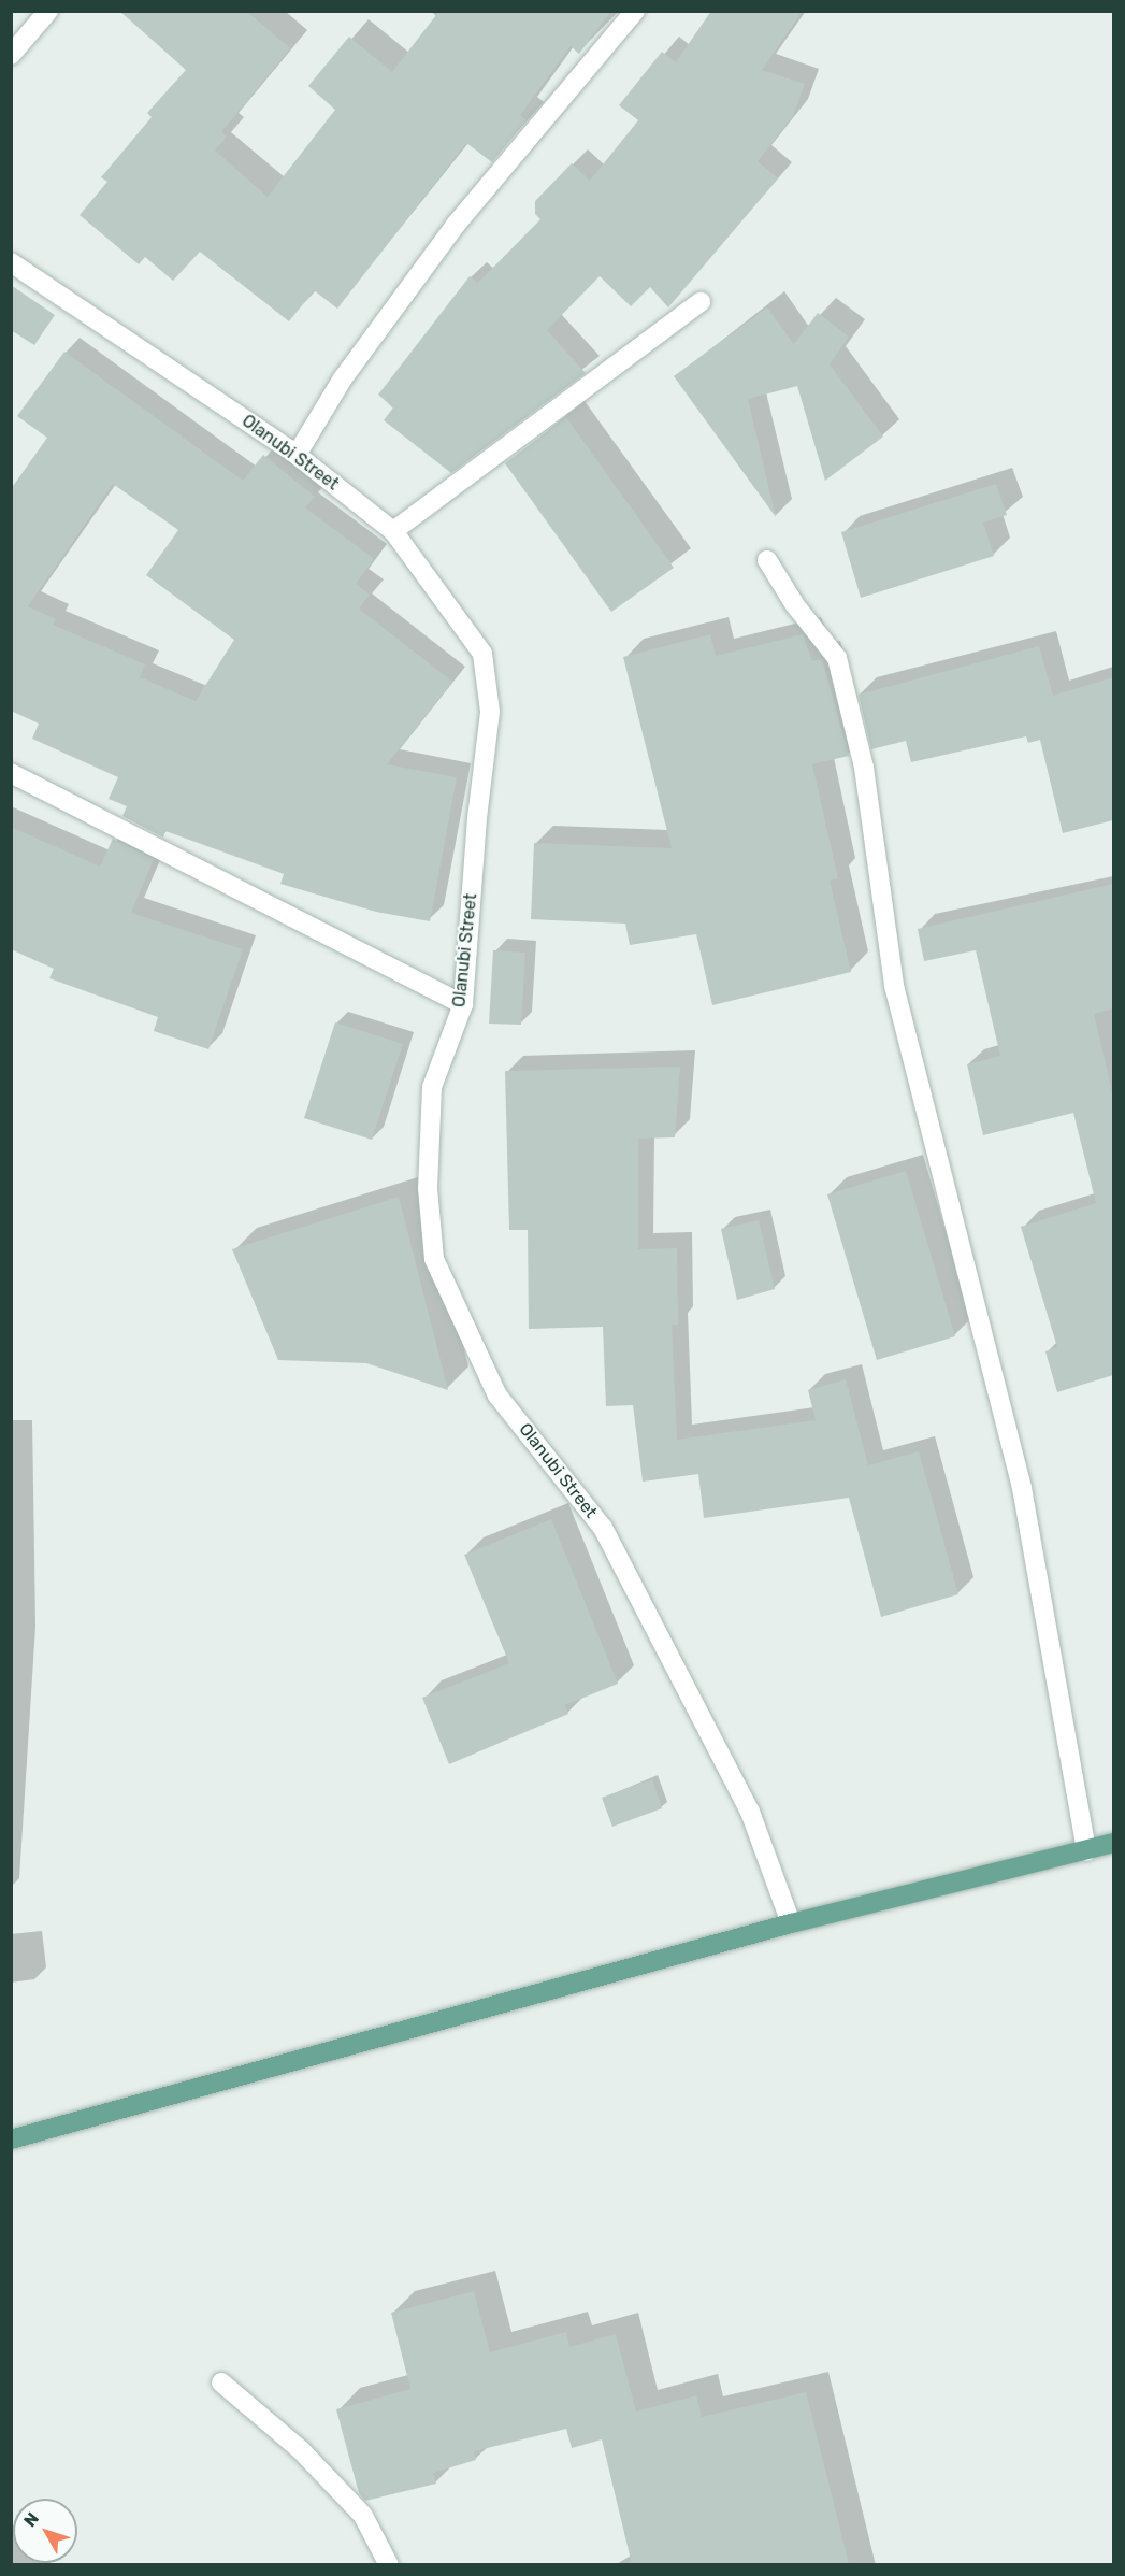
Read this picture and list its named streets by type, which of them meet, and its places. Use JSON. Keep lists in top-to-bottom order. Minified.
{"streets":{"street":["Olanubi Street"]},"north":"top left"}
